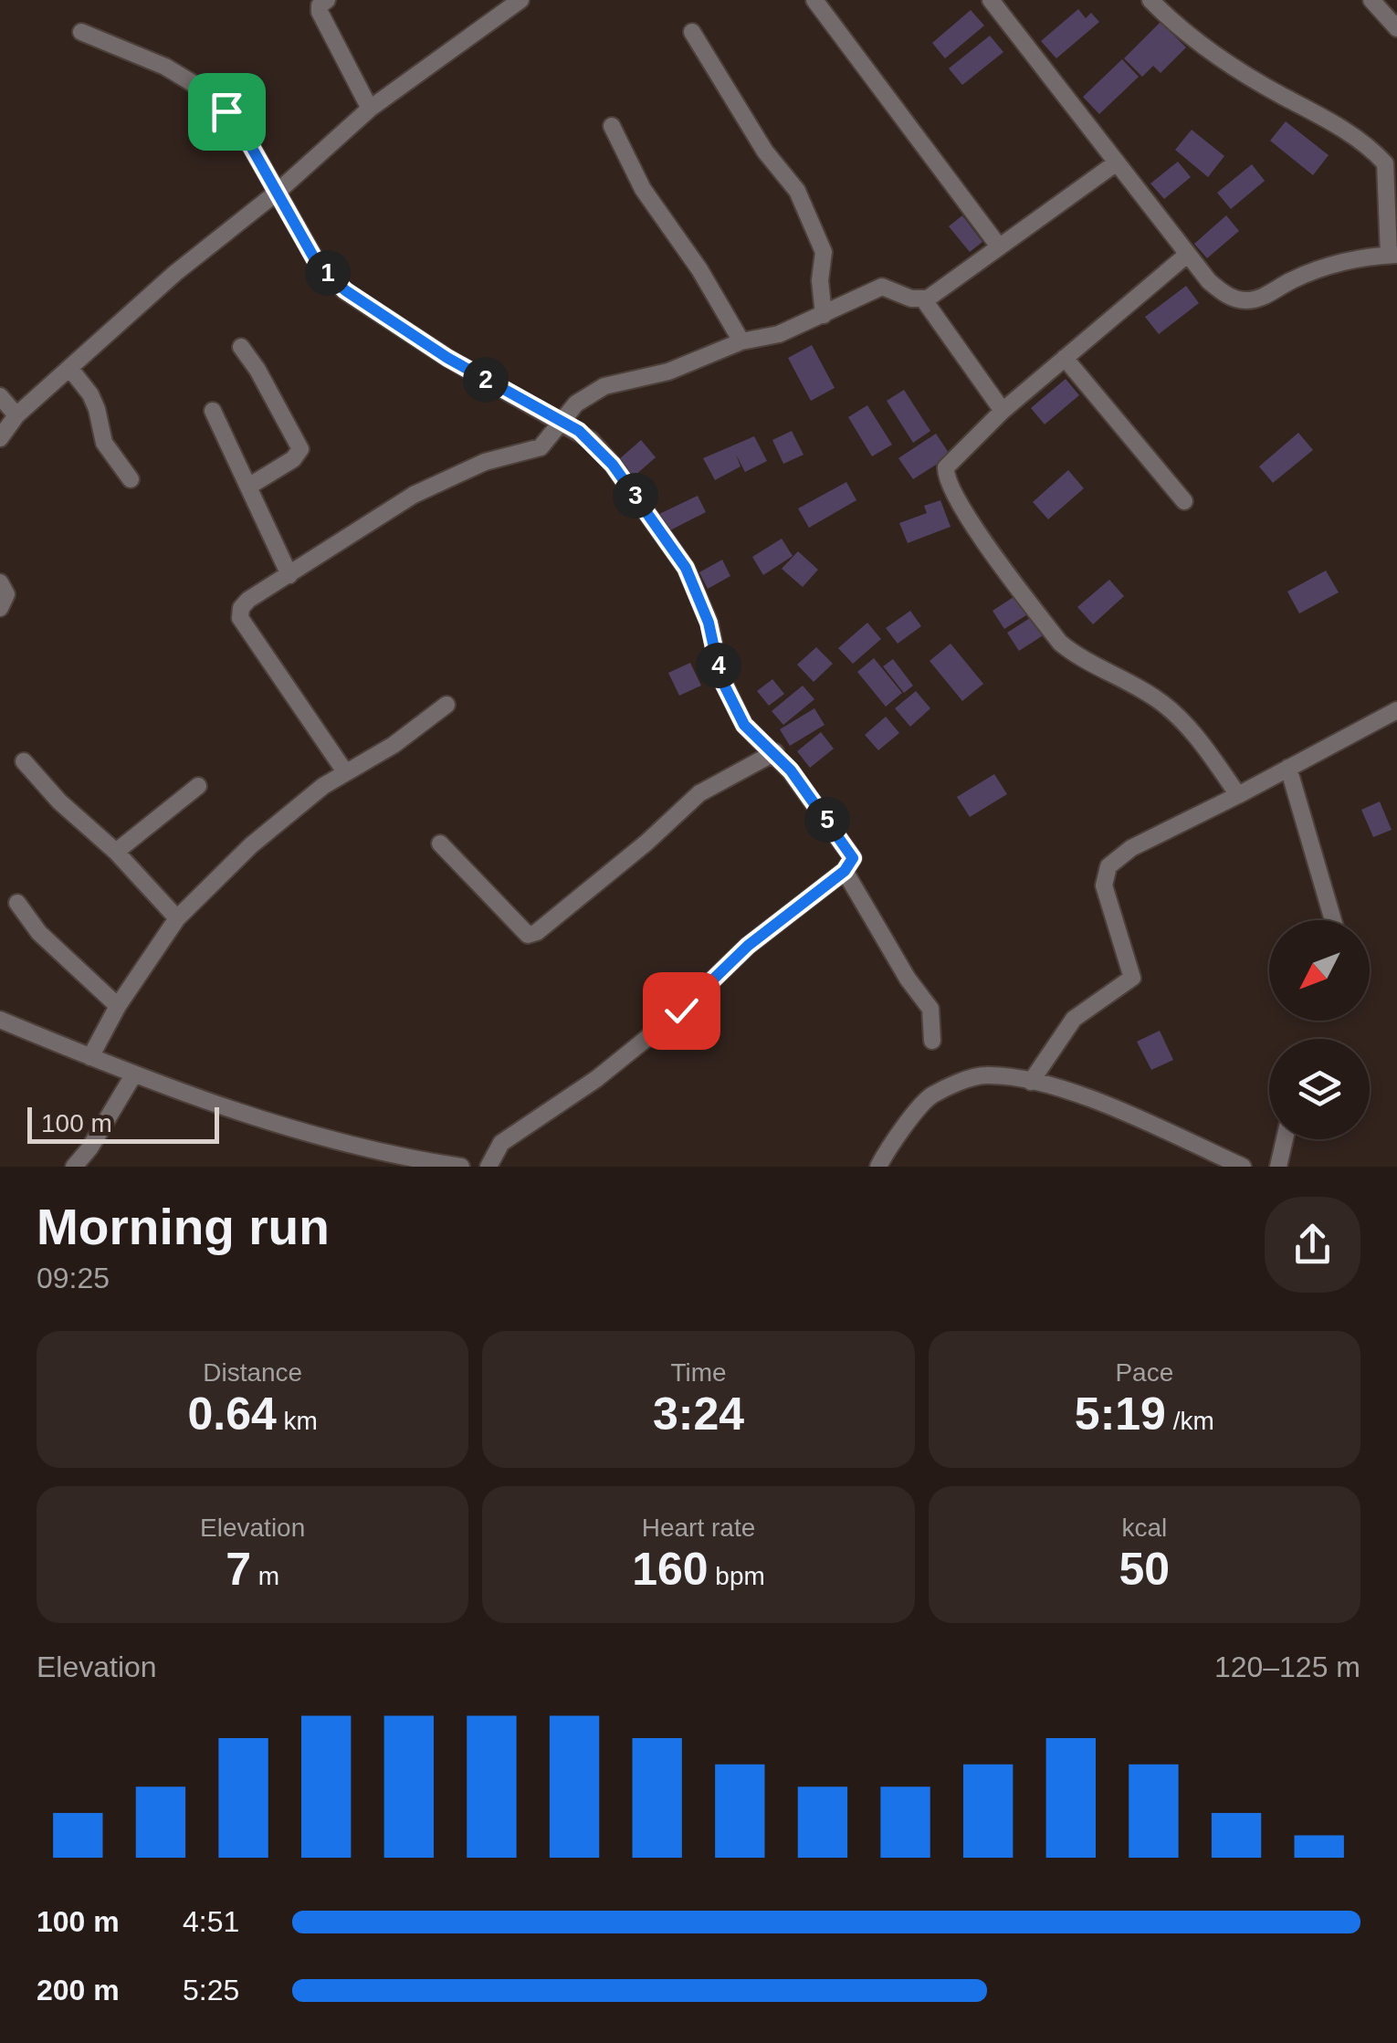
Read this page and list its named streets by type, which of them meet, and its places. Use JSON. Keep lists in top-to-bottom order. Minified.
{"scale_bar":"100 m","north":"bottom left","page":{"pins":["1","2","3","4","5"],"scale":"100 m","heading":["Morning run","09:25"],"stats":[["Distance","0.64 km"],["Time","3:24"],["Pace","5:19 /km"],["Elevation","7 m"],["Heart rate","160 bpm"],["kcal","50"]],"chart":["Elevation","120–125 m"],"list":[{"name":"100 m","note":"4:51"},{"name":"200 m","note":"5:25"}]}}
